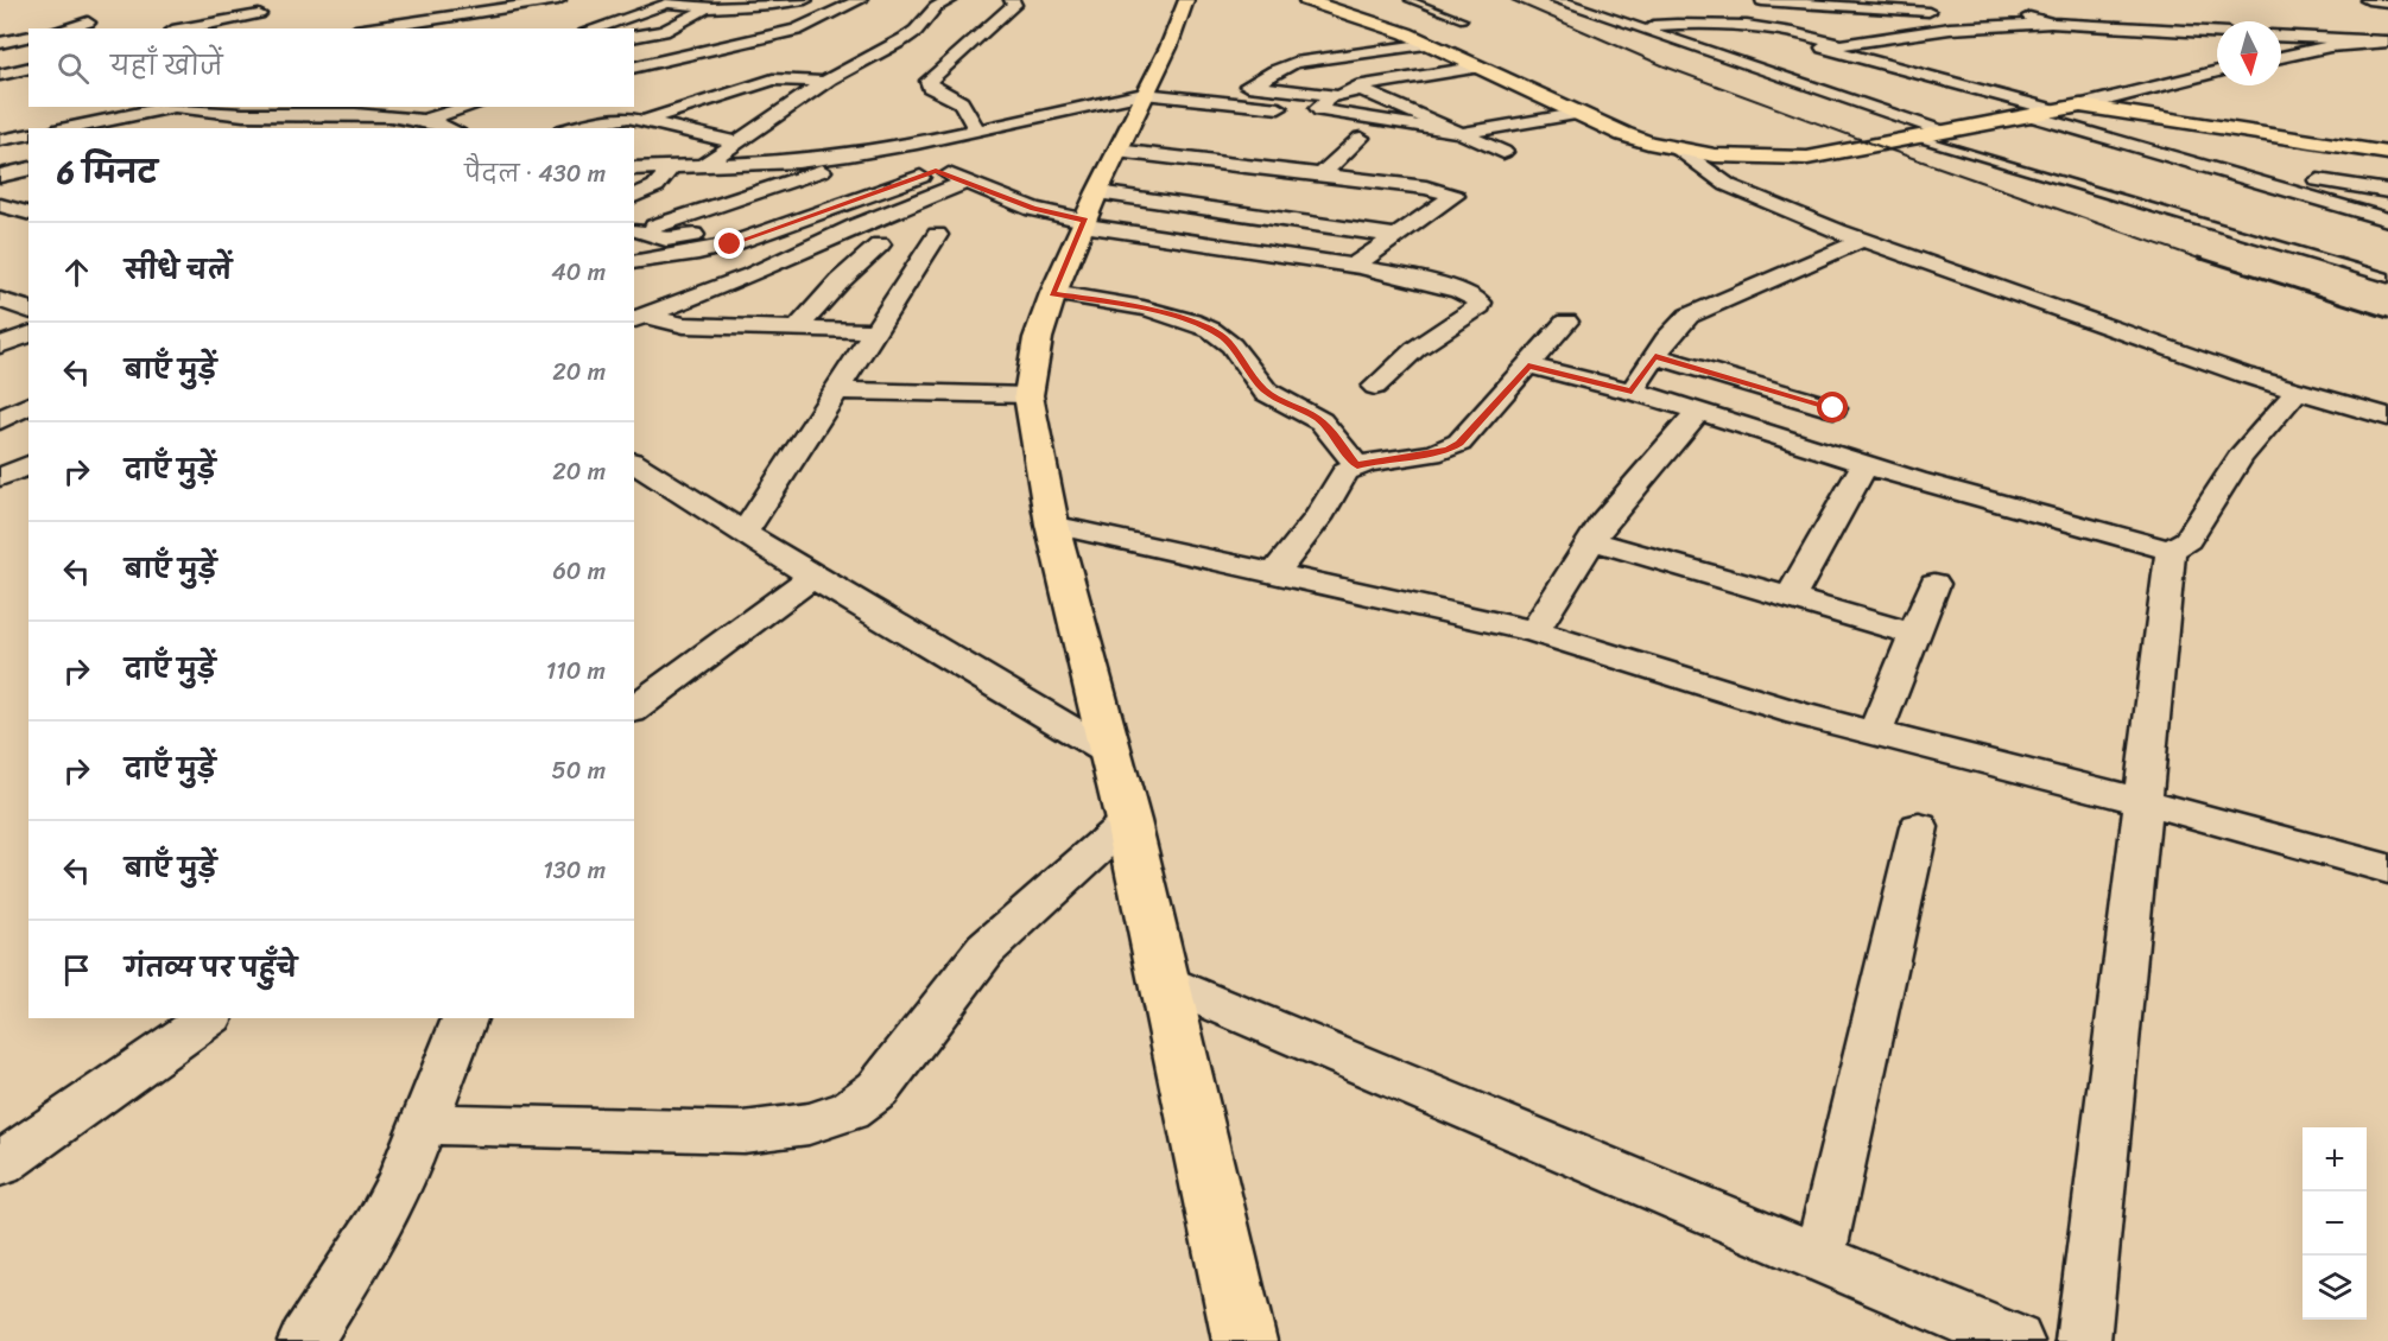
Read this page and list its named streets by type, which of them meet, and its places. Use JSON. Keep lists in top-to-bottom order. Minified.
{"north":"bottom","page":{"search":"यहाँ खोजें","heading":["6 मिनट","पैदल · 430 m"],"list":[["सीधे चलें","40 m"],["बाएँ मुड़ें","20 m"],["दाएँ मुड़ें","20 m"],["बाएँ मुड़ें","60 m"],["दाएँ मुड़ें","110 m"],["दाएँ मुड़ें","50 m"],["बाएँ मुड़ें","130 m"],"गंतव्य पर पहुँचे"],"map_buttons":["+","−"]}}
